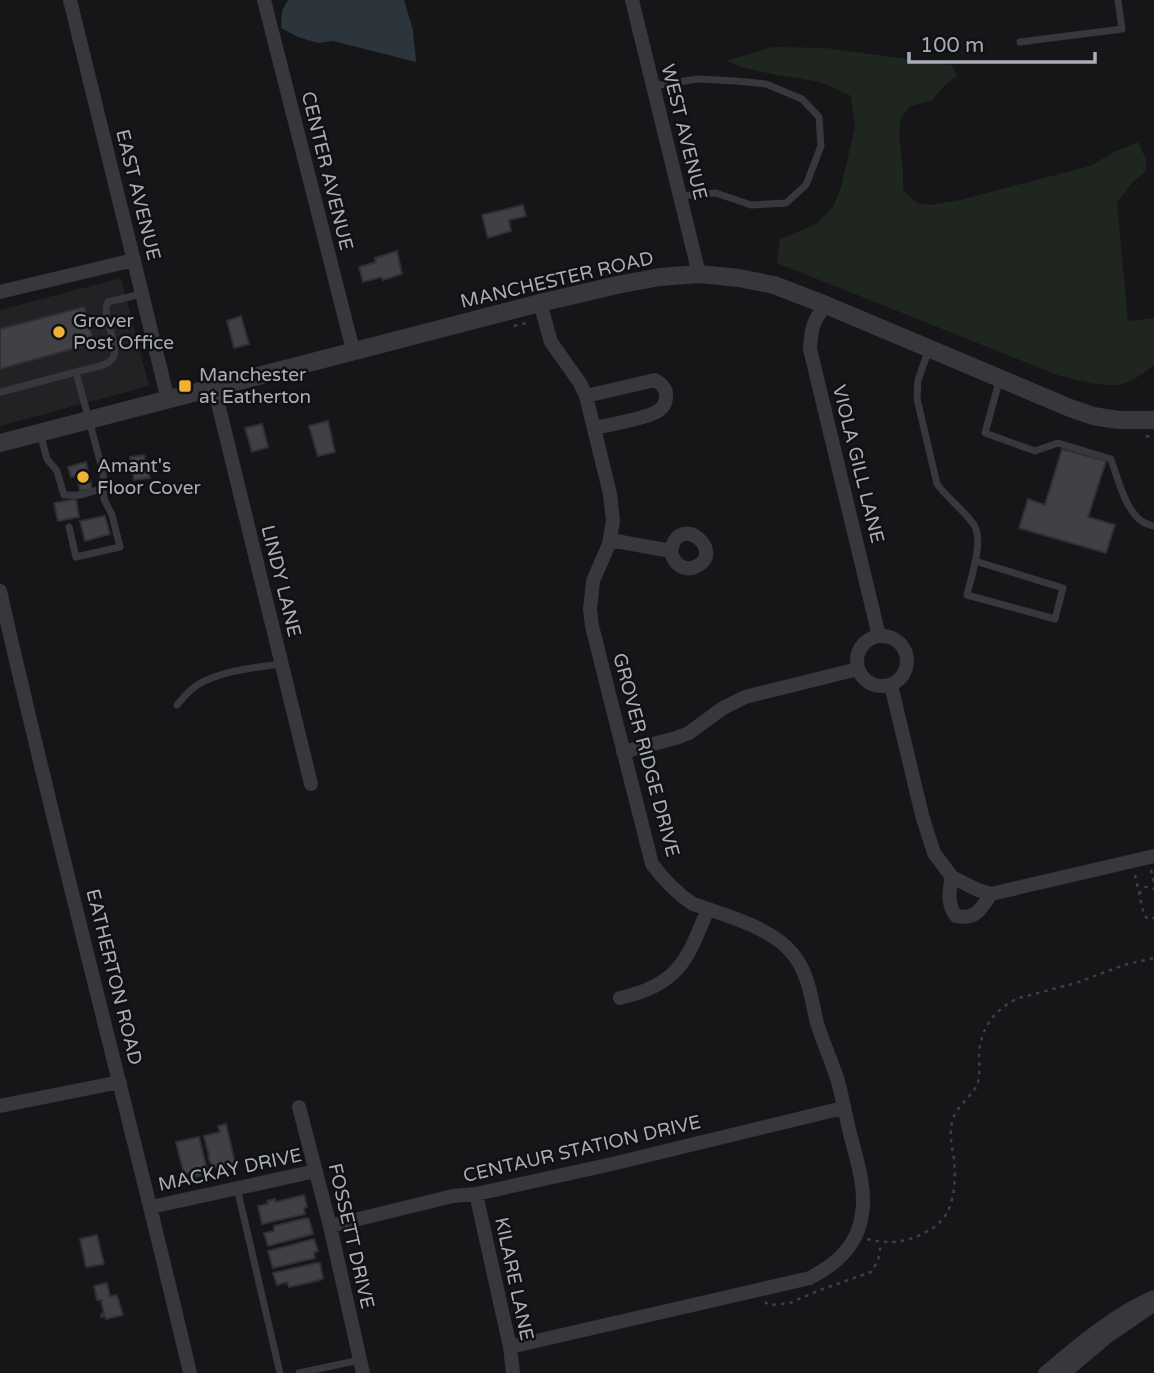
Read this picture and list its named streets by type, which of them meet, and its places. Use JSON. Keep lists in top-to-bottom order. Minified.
{"streets":{"street":["WEST AVENUE","CENTER AVENUE","EAST AVENUE","MANCHESTER ROAD","VIOLA GILL LANE","LINDY LANE","GROVER RIDGE DRIVE","EATHERTON ROAD","CENTAUR STATION DRIVE","MACKAY DRIVE","FOSSETT DRIVE","KILARE LANE"]},"crossings":[["WEST AVENUE","MANCHESTER ROAD"],["CENTER AVENUE","MANCHESTER ROAD"],["EAST AVENUE","MANCHESTER ROAD"],["MANCHESTER ROAD","VIOLA GILL LANE"],["MANCHESTER ROAD","LINDY LANE"],["MANCHESTER ROAD","GROVER RIDGE DRIVE"],["GROVER RIDGE DRIVE","CENTAUR STATION DRIVE"],["GROVER RIDGE DRIVE","KILARE LANE"],["EATHERTON ROAD","MACKAY DRIVE"],["CENTAUR STATION DRIVE","FOSSETT DRIVE"],["CENTAUR STATION DRIVE","KILARE LANE"],["MACKAY DRIVE","FOSSETT DRIVE"]],"places":{"other":["Grover Post Office","Amant's Floor Cover"],"transit":["Manchester at Eatherton"]},"scale_bar":"100 m"}
